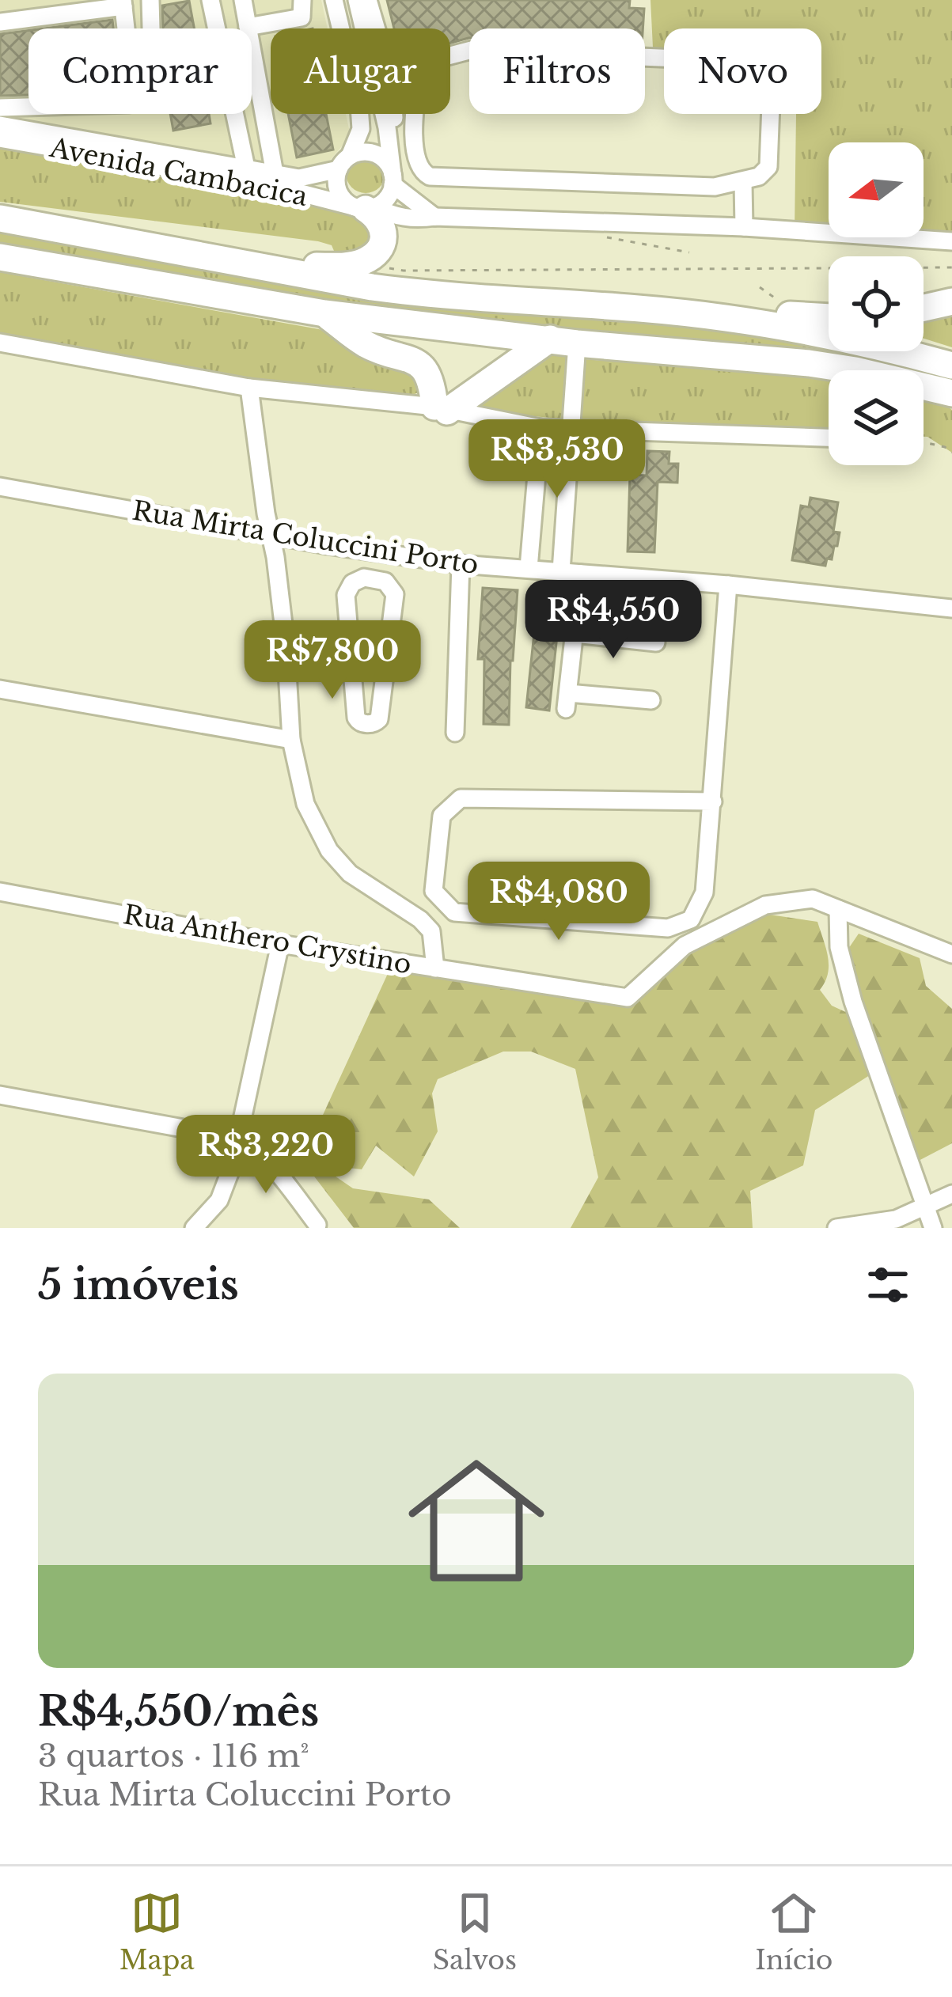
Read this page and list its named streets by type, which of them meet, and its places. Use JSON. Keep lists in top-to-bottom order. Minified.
{"streets":{"street":["Avenida Cambacica","Rua Mirta Coluccini Porto","Rua Anthero Crystino"]},"north":"left","page":{"chip":["Comprar","Alugar","Filtros","Novo"],"price":["R$3,530","R$4,550","R$7,800","R$4,080","R$3,220"],"heading":"5 imóveis","list":[{"name":"R$4,550/mês","note":"3 quartos · 116 m² · Rua Mirta Coluccini Porto"}],"tabs":["Mapa","Salvos","Início"]}}
